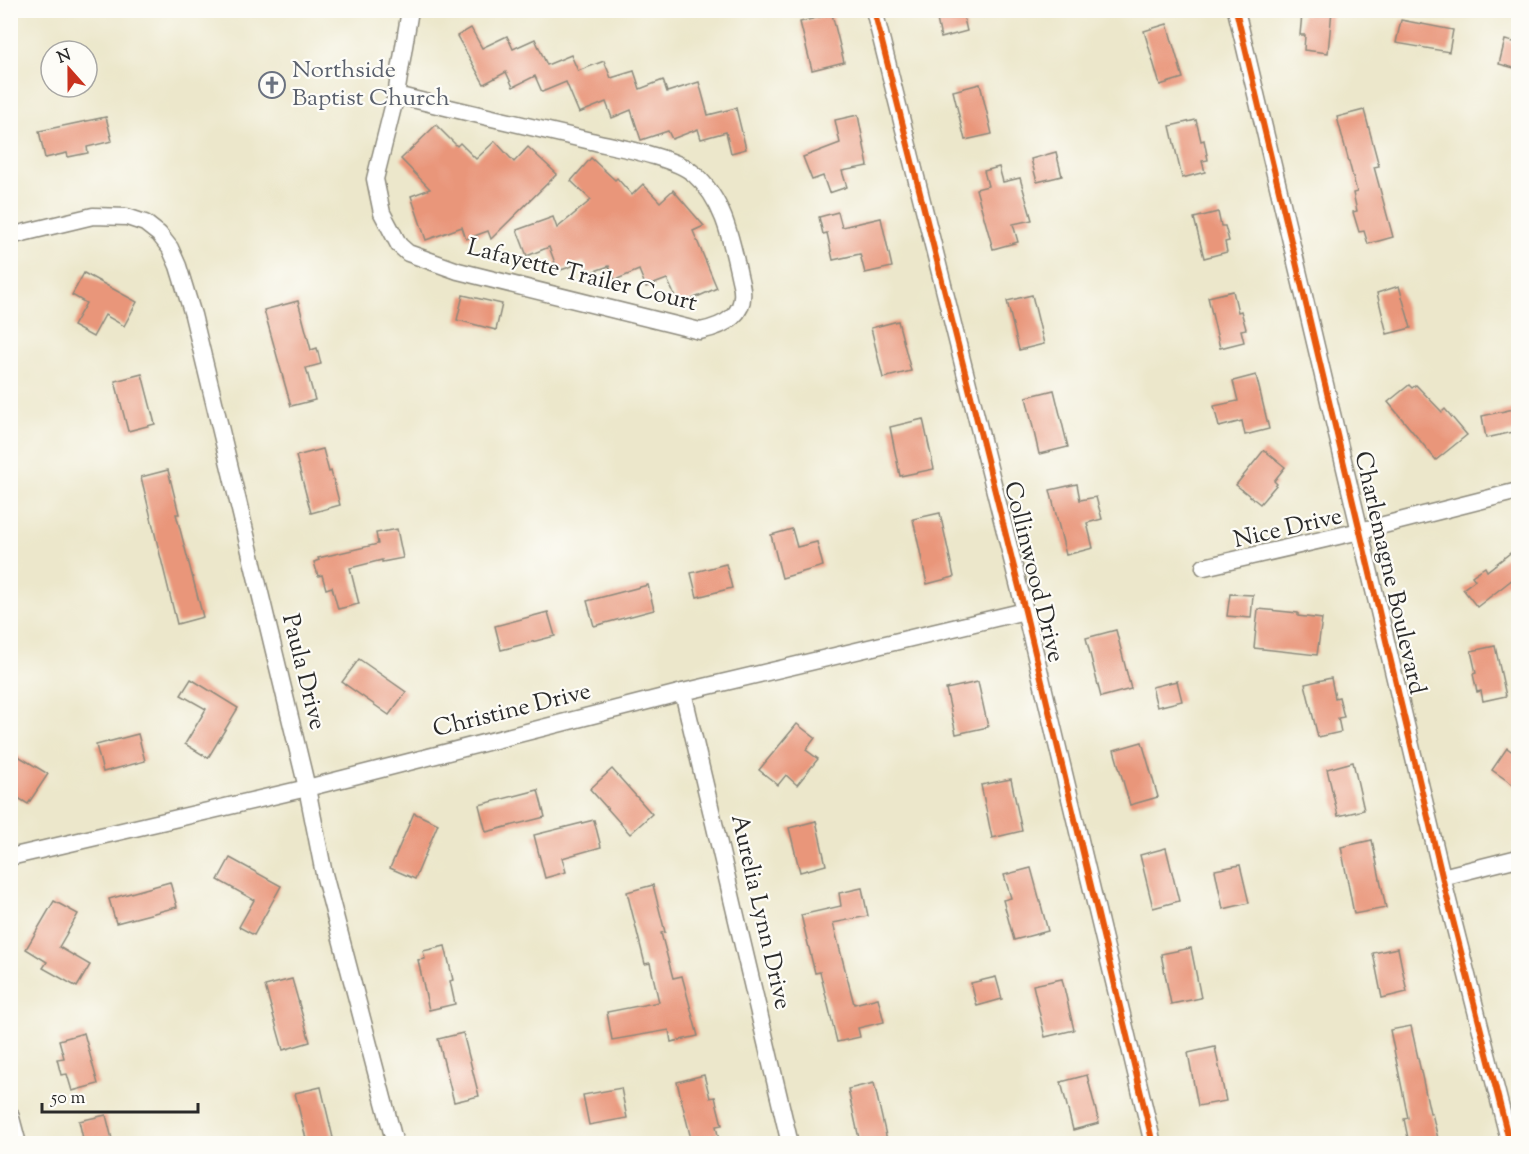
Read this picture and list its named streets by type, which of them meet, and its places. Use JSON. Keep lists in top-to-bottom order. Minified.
{"streets":{"street":["Lafayette Trailer Court","Nice Drive","Collinwood Drive","Charlemagne Boulevard","Paula Drive","Christine Drive","Aurelia Lynn Drive"]},"crossings":[["Nice Drive","Charlemagne Boulevard"],["Collinwood Drive","Christine Drive"],["Paula Drive","Christine Drive"],["Christine Drive","Aurelia Lynn Drive"]],"places":{"church":["Northside Baptist Church"]},"scale_bar":"50 m","north":"top"}
